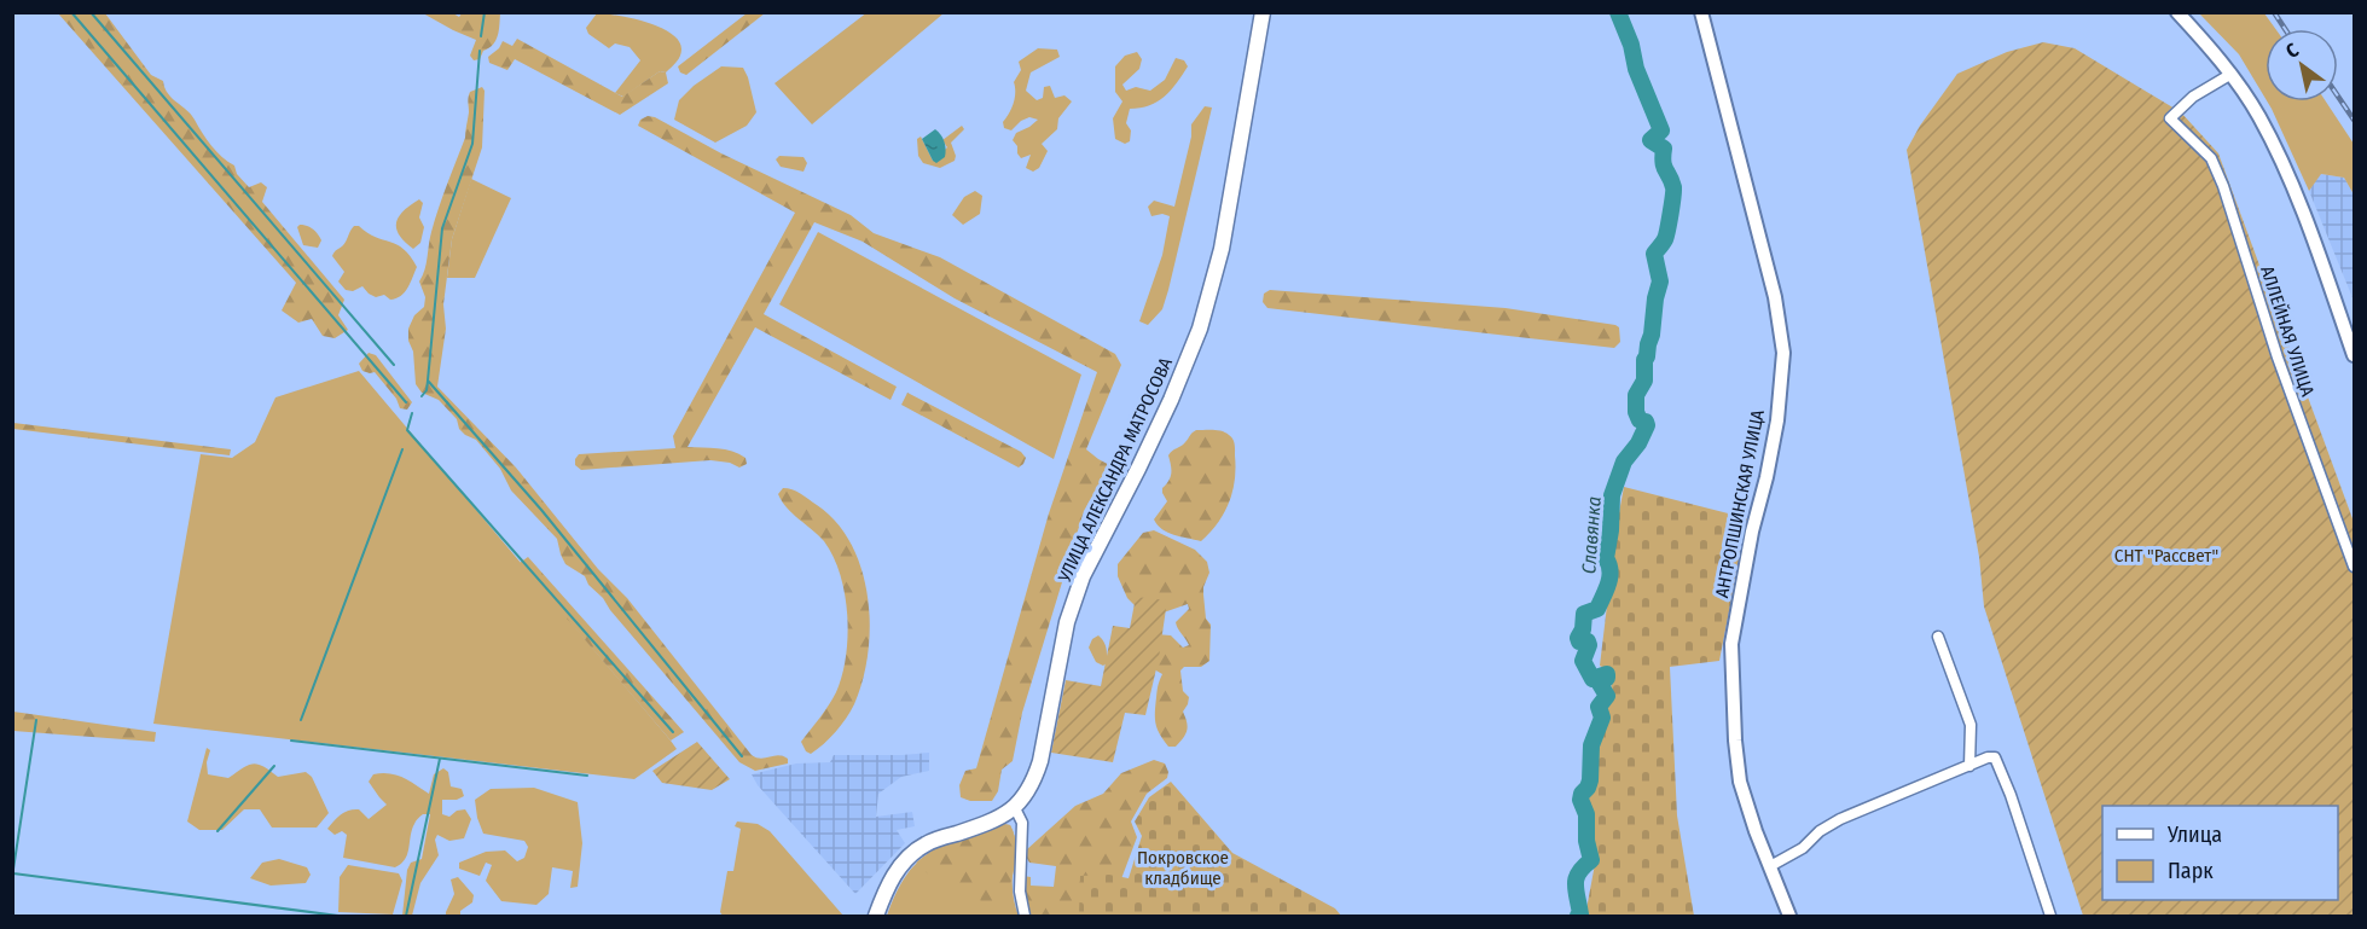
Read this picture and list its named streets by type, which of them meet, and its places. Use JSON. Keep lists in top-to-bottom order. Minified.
{"streets":{"main road":["УЛИЦА АЛЕКСАНДРА МАТРОСОВА"],"street":["АЛЛЕЙНАЯ УЛИЦА","АНТРОПШИНСКАЯ УЛИЦА"]},"water":["Славянка"],"parks":["СНТ \"Рассвет\"","Покровское кладбище"],"legend":["Улица","Парк"],"north":"top left"}
